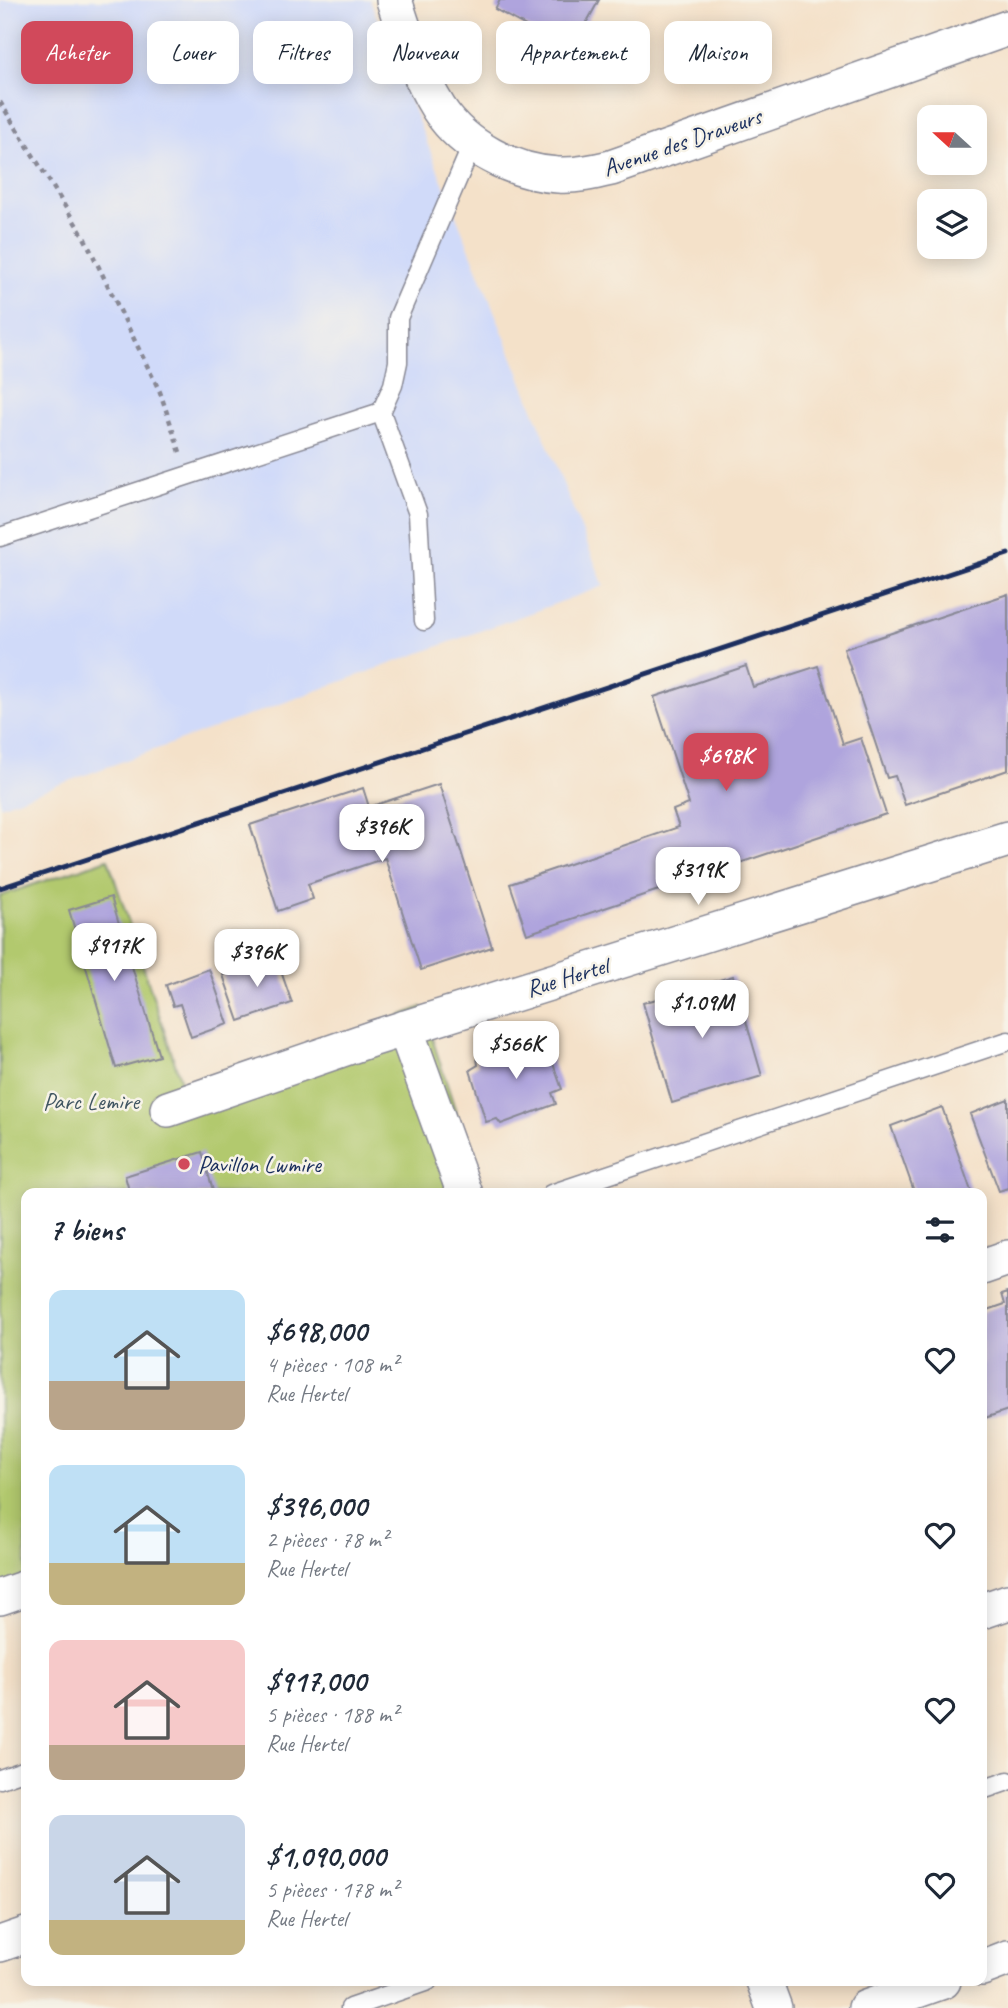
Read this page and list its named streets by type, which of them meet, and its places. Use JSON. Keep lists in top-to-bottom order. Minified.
{"streets":{"street":["Avenue des Draveurs","Rue Hertel"]},"parks":["Parc Lemire"],"places":["Pavillon Lwmire"],"north":"left","page":{"chip":["Acheter","Louer","Filtres","Nouveau","Appartement","Maison"],"price":["$698K","$396K","$319K","$917K","$396K","$1.09M","$566K"],"heading":"7 biens","list":[{"name":"$698,000","note":"4 pièces · 108 m² · Rue Hertel"},{"name":"$396,000","note":"2 pièces · 78 m² · Rue Hertel"},{"name":"$917,000","note":"5 pièces · 188 m² · Rue Hertel"},{"name":"$1,090,000","note":"5 pièces · 178 m² · Rue Hertel"}]}}
